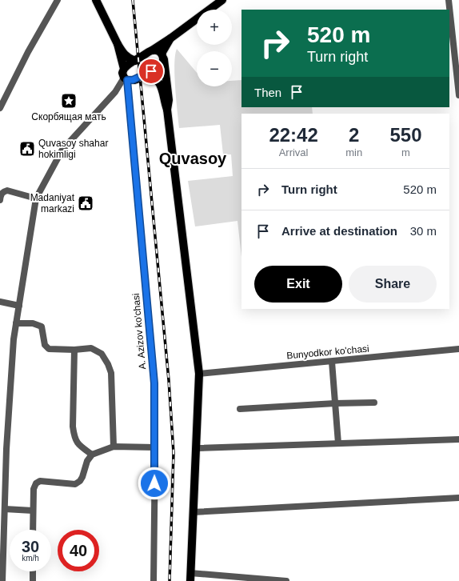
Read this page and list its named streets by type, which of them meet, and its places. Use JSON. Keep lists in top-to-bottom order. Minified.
{"streets":{"street":["A. Azizov ko'chasi","Bunyodkor ko'chasi"]},"districts":["Quvasoy"],"places":{"place":["Скорбящая мать"],"public building":["Quvasoy shahar hokimligi","Madaniyat markazi"]},"page":{"map_buttons":["+","−"],"turn":["520 m","Turn right"],"then":"Then","eta":["22:42","Arrival","2","min","550","m"],"list":[{"name":"Turn right","value":"520 m"},{"name":"Arrive at destination","value":"30 m"}],"buttons":["Exit","Share"],"speed":"30 km/h","limit":"40"}}
